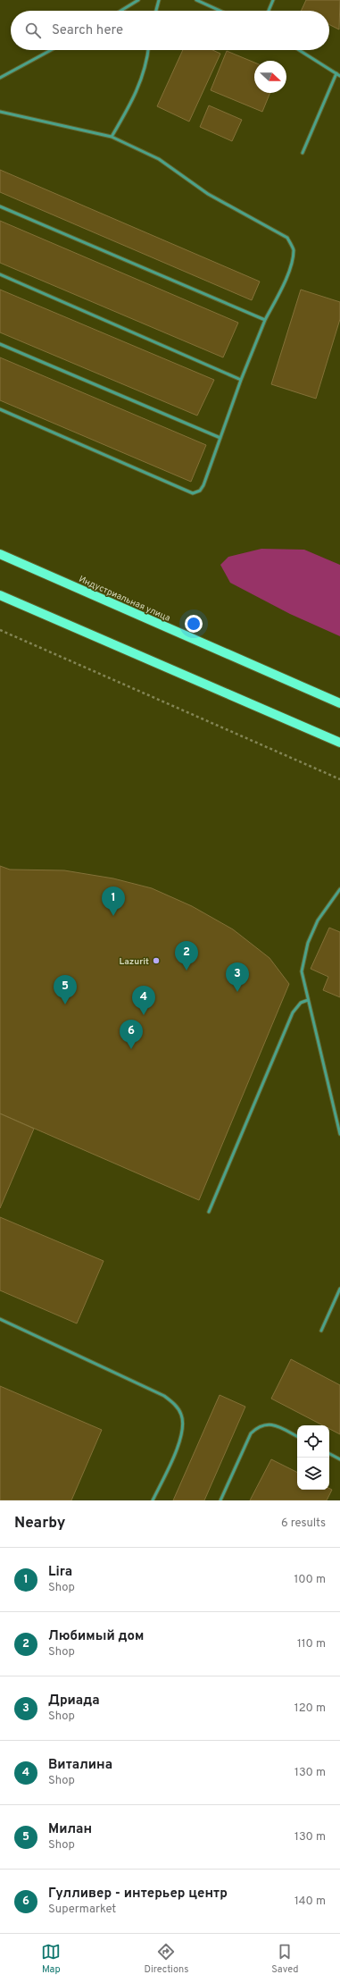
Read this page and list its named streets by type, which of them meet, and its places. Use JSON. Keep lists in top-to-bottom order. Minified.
{"streets":{"main road":["Индустриальная улица"]},"places":["Lazurit"],"north":"right","page":{"search":"Search here","pins":["1","2","3","5","4","6"],"heading":["Nearby","6 results"],"list":[{"mark":"1","name":"Lira","note":"Shop","value":"100 m"},{"mark":"2","name":"Любимый дом","note":"Shop","value":"110 m"},{"mark":"3","name":"Дриада","note":"Shop","value":"120 m"},{"mark":"4","name":"Виталина","note":"Shop","value":"130 m"},{"mark":"5","name":"Милан","note":"Shop","value":"130 m"},{"mark":"6","name":"Гулливер - интерьер центр","note":"Supermarket","value":"140 m"}],"nav":["Map","Directions","Saved"]}}
